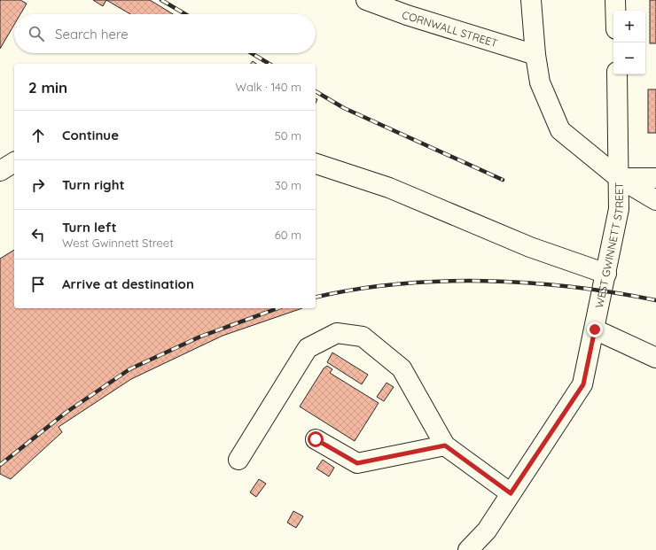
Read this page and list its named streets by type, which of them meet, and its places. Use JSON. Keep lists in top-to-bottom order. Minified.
{"streets":{"main road":["CORNWALL STREET","WEST GWINNETT STREET"]},"page":{"map_buttons":["+","−"],"search":"Search here","heading":["2 min","Walk · 140 m"],"list":[["Continue","50 m"],["Turn right","30 m"],["Turn left","West Gwinnett Street","60 m"],"Arrive at destination"]}}
